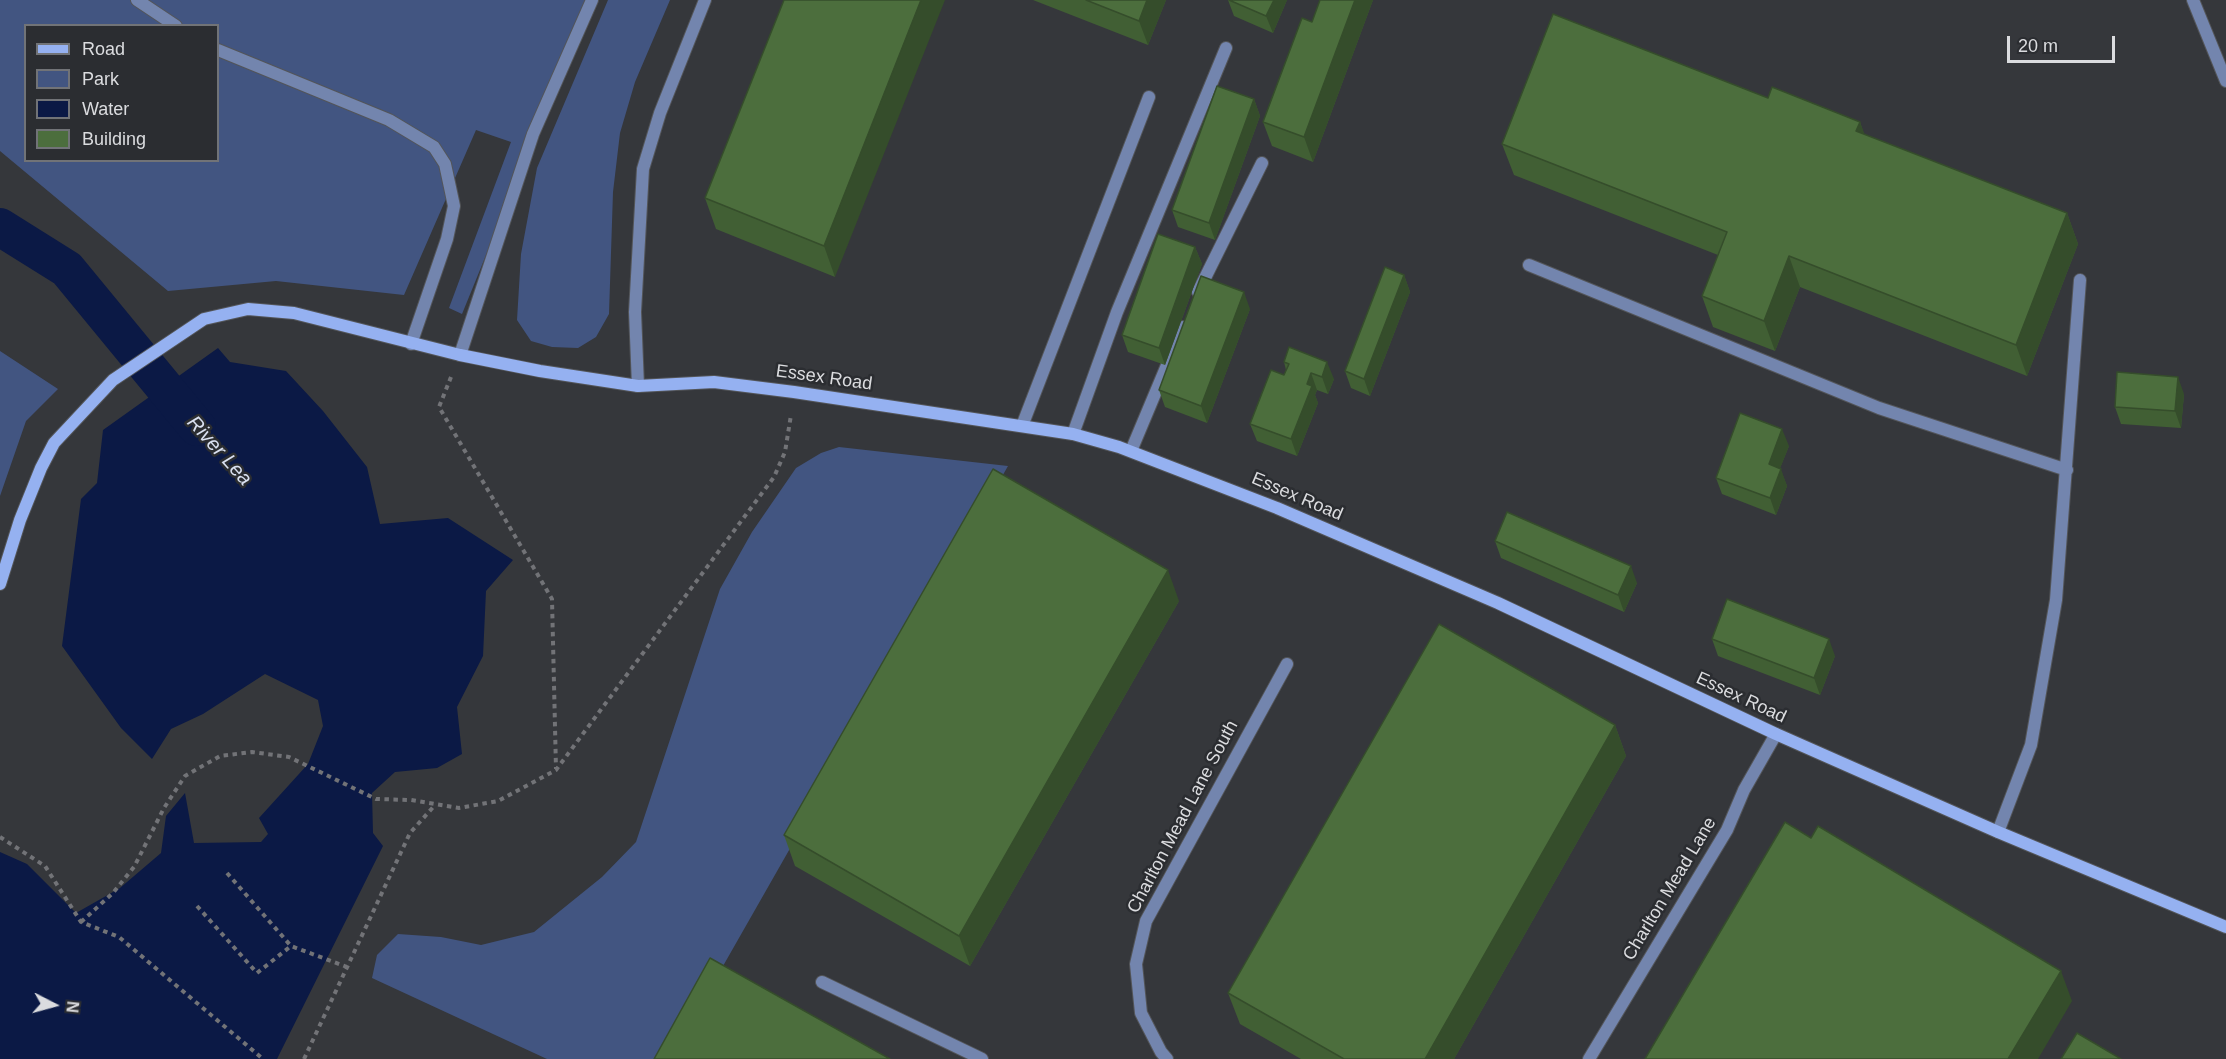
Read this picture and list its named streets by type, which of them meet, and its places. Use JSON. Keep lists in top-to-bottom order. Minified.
{"streets":{"street":["Essex Road","Charlton Mead Lane South","Charlton Mead Lane"]},"crossings":[["Essex Road","Charlton Mead Lane"]],"water":["River Lea"],"legend":["Road","Park","Water","Building"],"scale_bar":"20 m","north":"right"}
